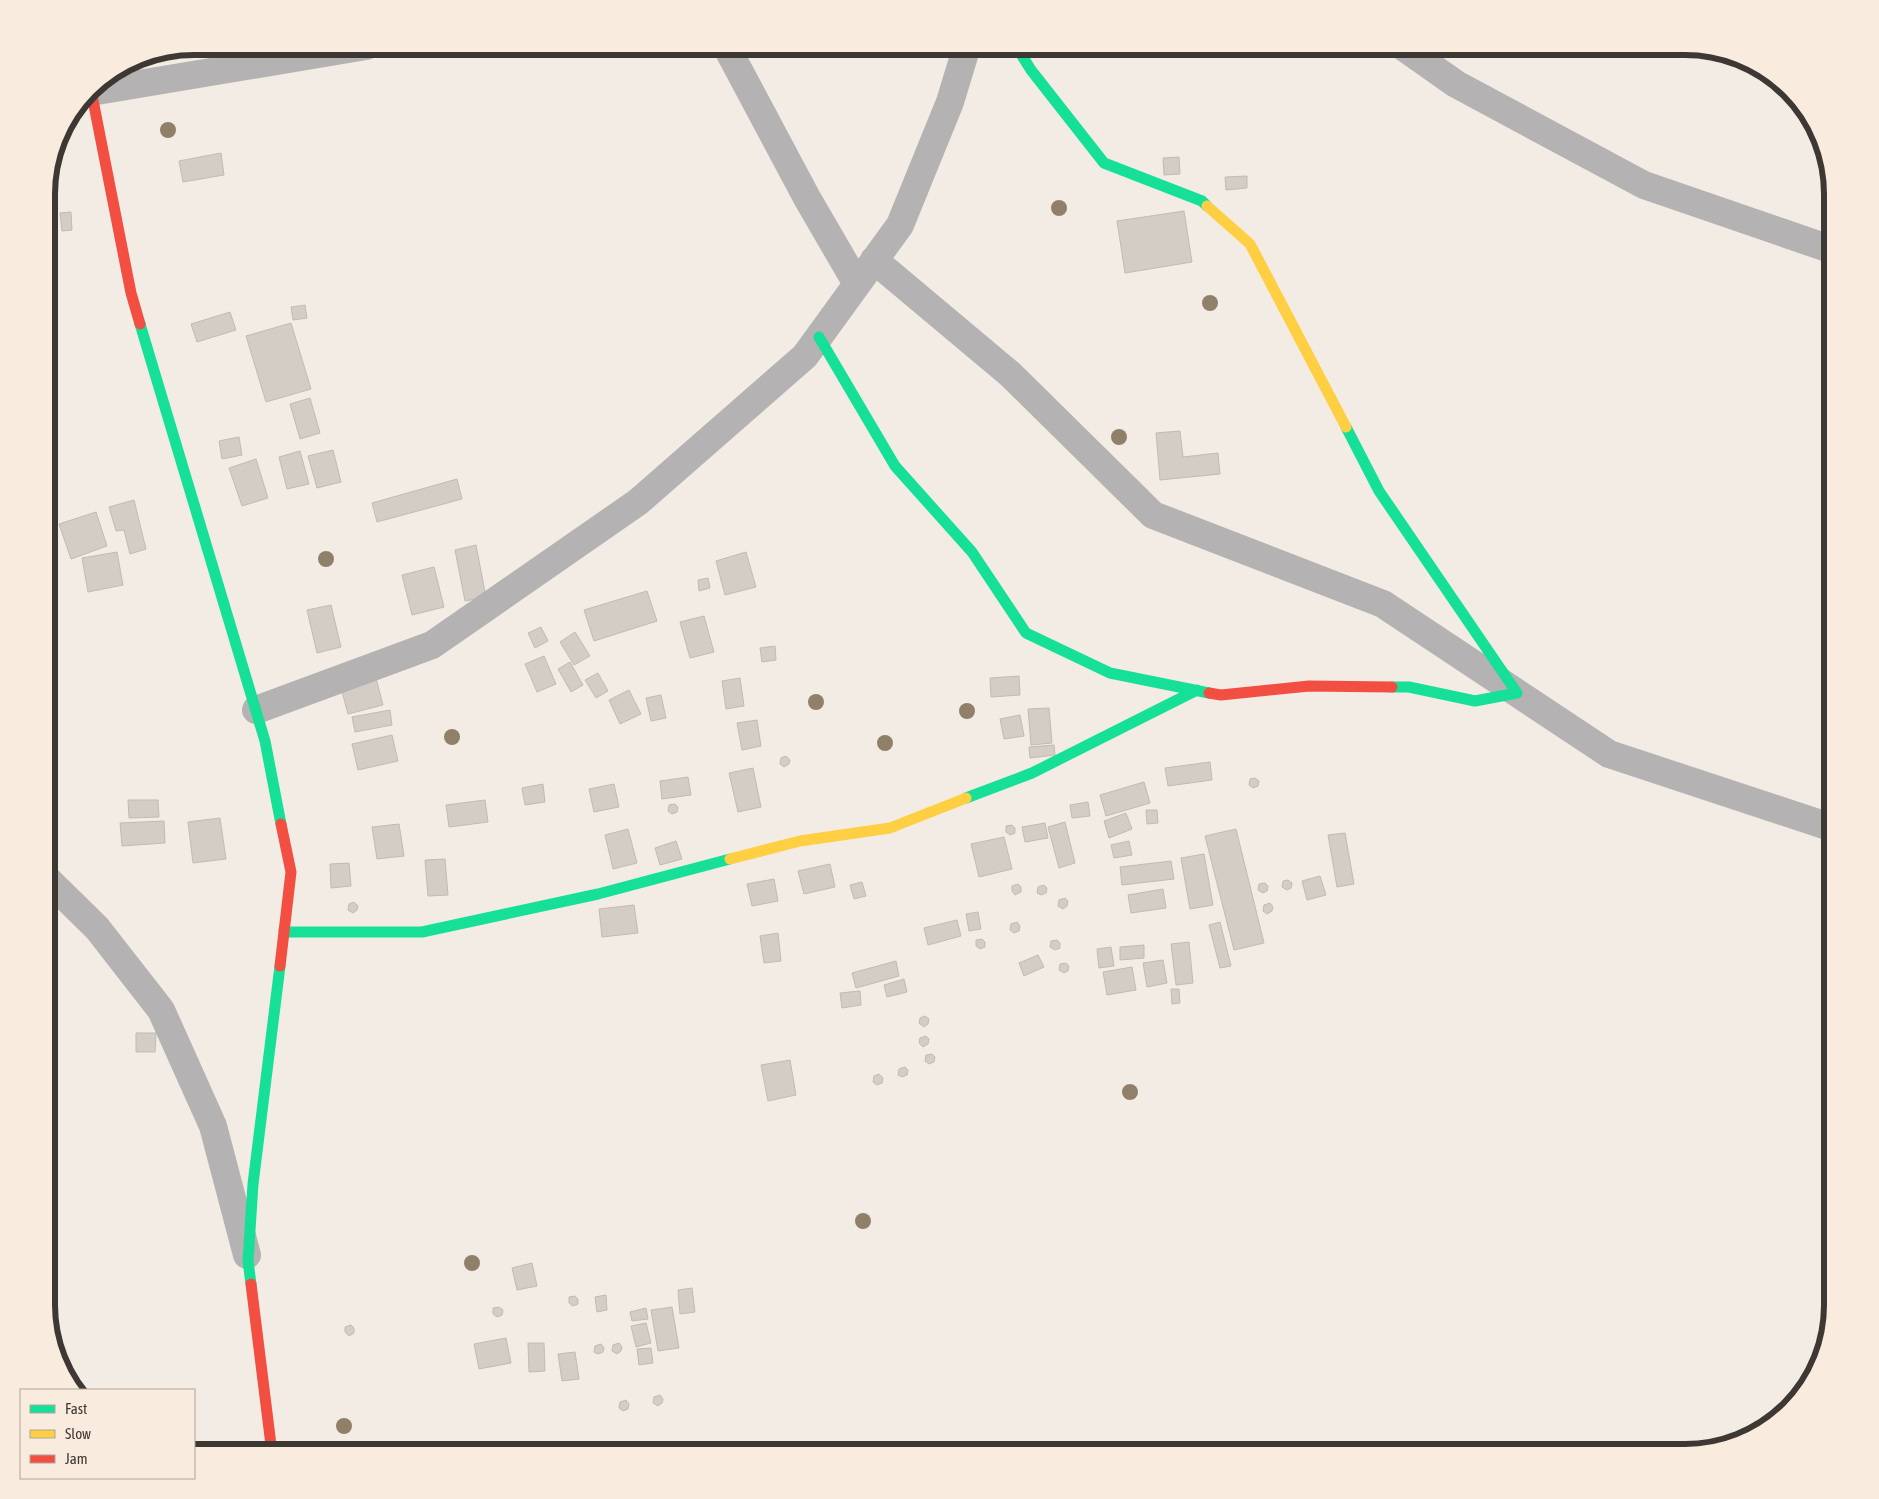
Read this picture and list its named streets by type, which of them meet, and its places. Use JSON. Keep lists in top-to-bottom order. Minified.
{"legend":["Fast","Slow","Jam"]}
